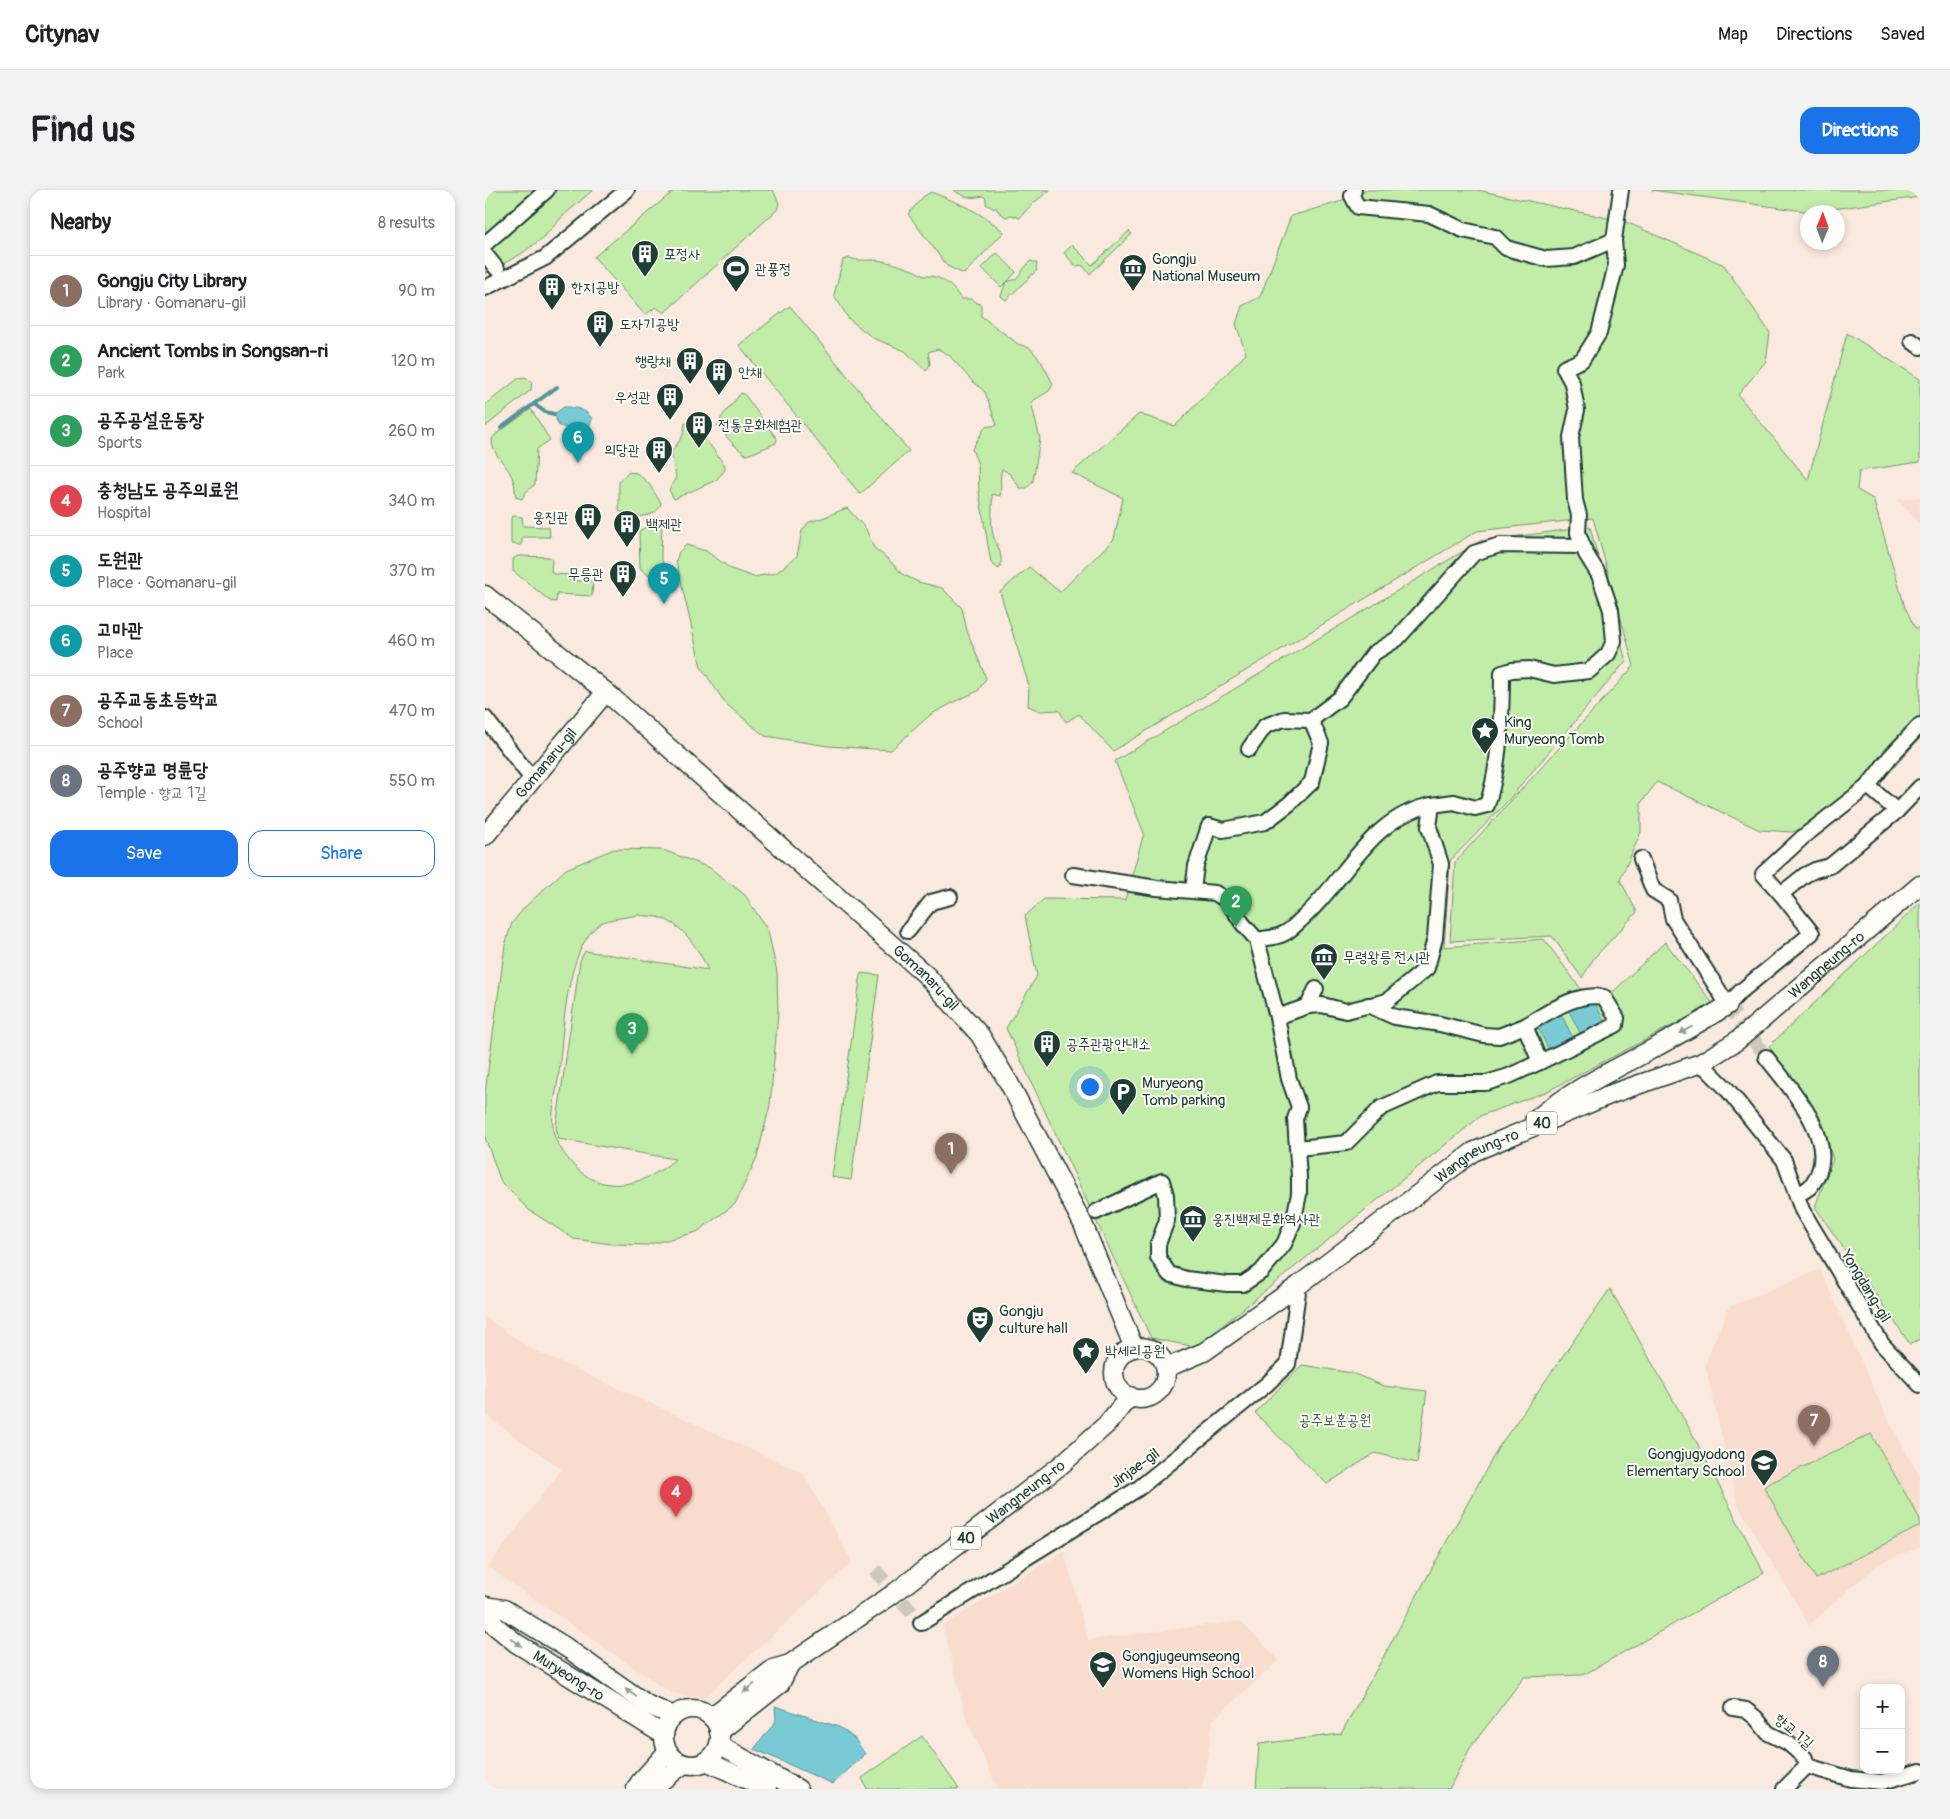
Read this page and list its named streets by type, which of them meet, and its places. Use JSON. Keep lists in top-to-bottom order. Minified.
{"streets":{"main road":["Gomanaru-gil","Wangneung-ro","40","Muryeong-ro"],"street":["Yongdang-gil","Jinjae-gil","향교 1길"]},"crossings":[["Gomanaru-gil","Wangneung-ro"],["Wangneung-ro","40"],["Wangneung-ro","Yongdang-gil"],["Wangneung-ro","Jinjae-gil"],["Wangneung-ro","Muryeong-ro"],["40","Muryeong-ro"]],"parks":["공주보훈공원"],"places":{"building":["포정사","한지공방","도자기공방","행랑채","안채","우성관","전통문화체험관","의당관","웅진관","백제관","무릉관","공주관광안내소"],"museum":["Gongju National Museum","무령왕릉 전시관","웅진백제문화역사관"],"sports":["관풍정"],"place":["King Muryeong Tomb","박세리공원"],"parking":["Muryeong Tomb parking"],"theatre":["Gongju culture hall"],"school or university":["Gongjugyodong Elementary School","Gongjugeumseong Womens High School"]},"north":"top","page":{"header":"Citynav","nav":["Map","Directions","Saved"],"buttons":["Directions",["Save","Share"]],"title":"Find us","heading":["Nearby","8 results"],"list":[{"mark":"1","name":"Gongju City Library","note":"Library · Gomanaru-gil","value":"90 m"},{"mark":"2","name":"Ancient Tombs in Songsan-ri","note":"Park","value":"120 m"},{"mark":"3","name":"공주공설운동장","note":"Sports","value":"260 m"},{"mark":"4","name":"충청남도 공주의료원","note":"Hospital","value":"340 m"},{"mark":"5","name":"도원관","note":"Place · Gomanaru-gil","value":"370 m"},{"mark":"6","name":"고마관","note":"Place","value":"460 m"},{"mark":"7","name":"공주교동초등학교","note":"School","value":"470 m"},{"mark":"8","name":"공주향교 명륜당","note":"Temple · 향교 1길","value":"550 m"}],"pins":["6","5","2","3","1","7","4","8"],"map_buttons":["+","−"]}}
